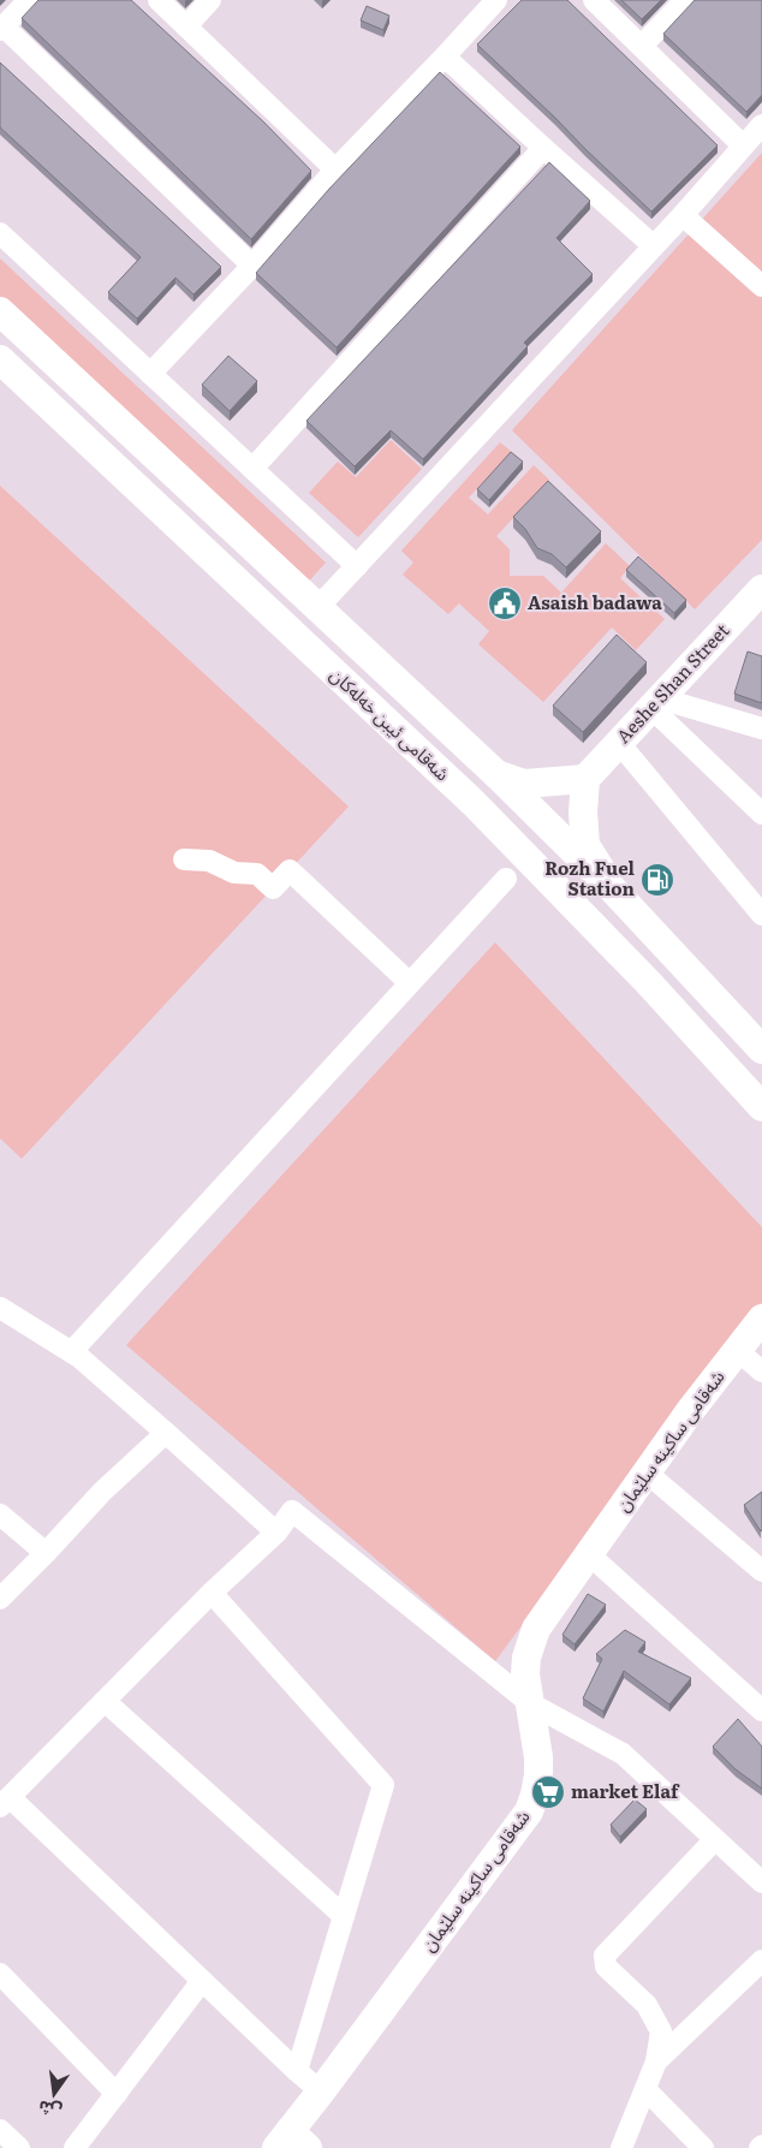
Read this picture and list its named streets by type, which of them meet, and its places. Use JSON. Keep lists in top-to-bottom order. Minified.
{"streets":{"main road":["Aeshe Shan Street","شەقامی ئیبن خەلەکان","شەقامی ساکینە سلێمان"]},"places":{"public building":["Asaish badawa"],"fuel station":["Rozh Fuel Station"],"supermarket":["market Elaf"]},"north":"bottom"}
